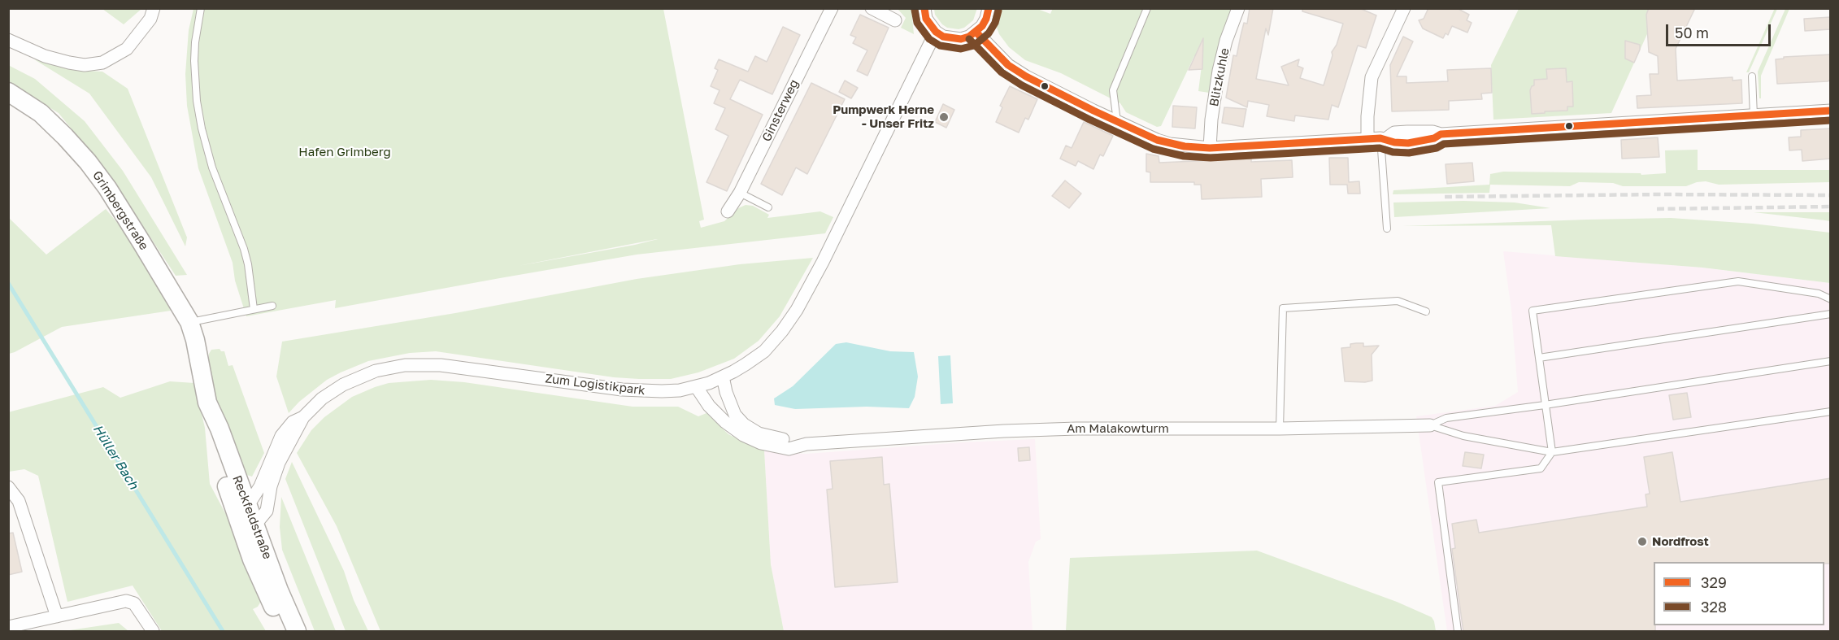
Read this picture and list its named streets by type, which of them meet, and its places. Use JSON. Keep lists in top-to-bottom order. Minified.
{"streets":{"street":["Blitzkuhle","Ginsterweg","Grimbergstraße","Zum Logistikpark","Am Malakowturm","Reckfeldstraße"]},"crossings":[["Grimbergstraße","Reckfeldstraße"],["Zum Logistikpark","Am Malakowturm"],["Zum Logistikpark","Reckfeldstraße"]],"water":["Hüller Bach"],"parks":["Hafen Grimberg"],"places":["Pumpwerk Herne - Unser Fritz","Nordfrost"],"lines":["transit line 329","transit line 328"],"legend":["329","328"],"scale_bar":"50 m"}
